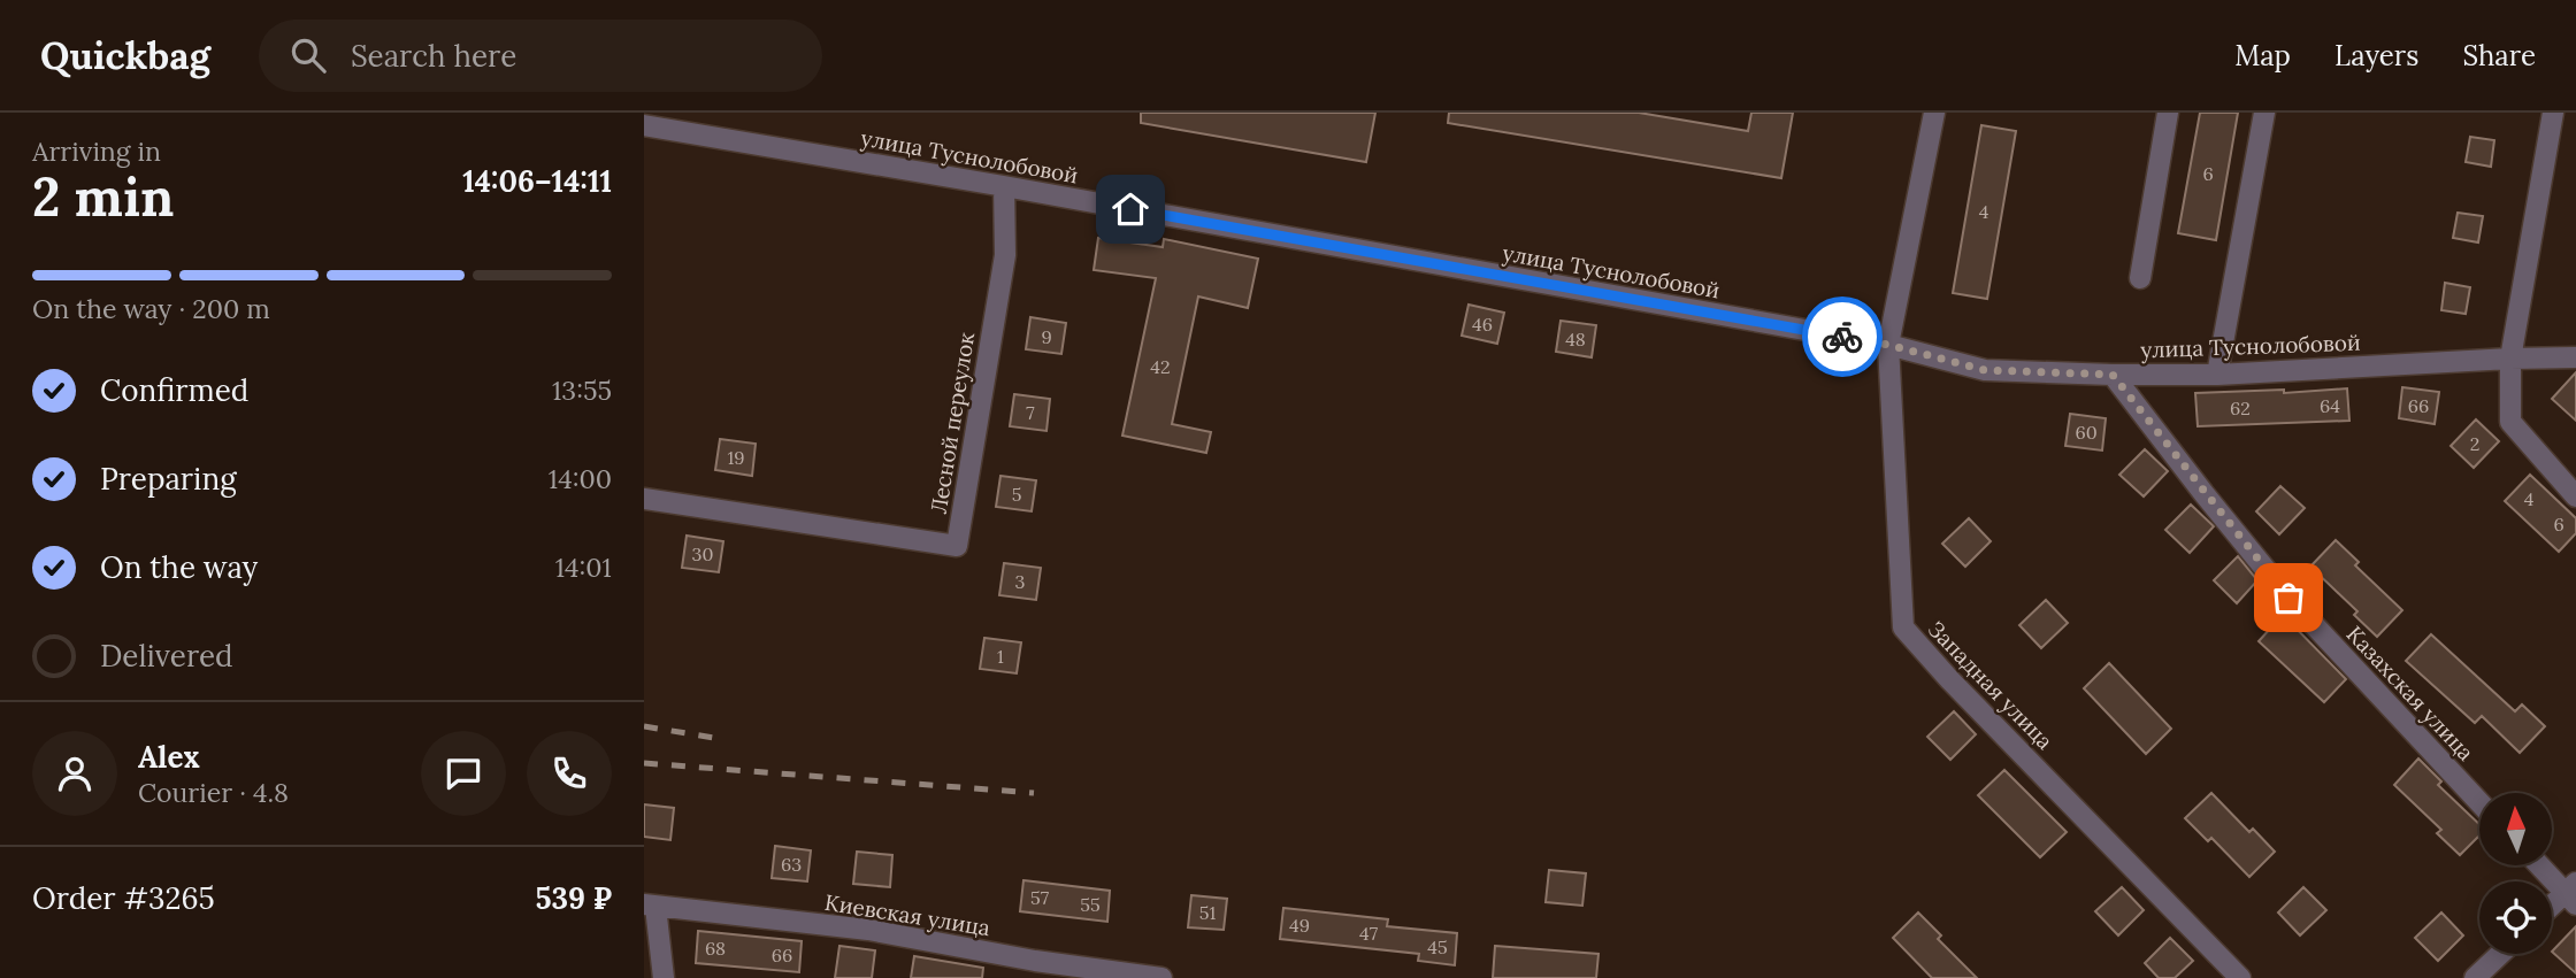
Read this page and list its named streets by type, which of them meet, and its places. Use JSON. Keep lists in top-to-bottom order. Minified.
{"streets":{"street":["улица Туснолобовой","Лесной переулок","Западная улица","Казахская улица","Киевская улица"]},"crossings":[["улица Туснолобовой","Лесной переулок"],["улица Туснолобовой","Западная улица"],["улица Туснолобовой","Казахская улица"]],"house_numbers":["6","4","46","9","48","42","64","66","62","7","60","2","19","5","4","6","30","3","1","63","57","55","51","49","47","45","68","66"],"north":"top","page":{"header":"Quickbag","search":"Search here","nav":["Map","Layers","Share"],"heading":["2 min","Arriving in","14:06–14:11"],"panel":["Alex","Courier · 4.8","Order #3265","539 ₽"],"bar":"On the way · 200 m","list":[["Confirmed","13:55"],["Preparing","14:00"],["On the way","14:01"],"Delivered"]}}
